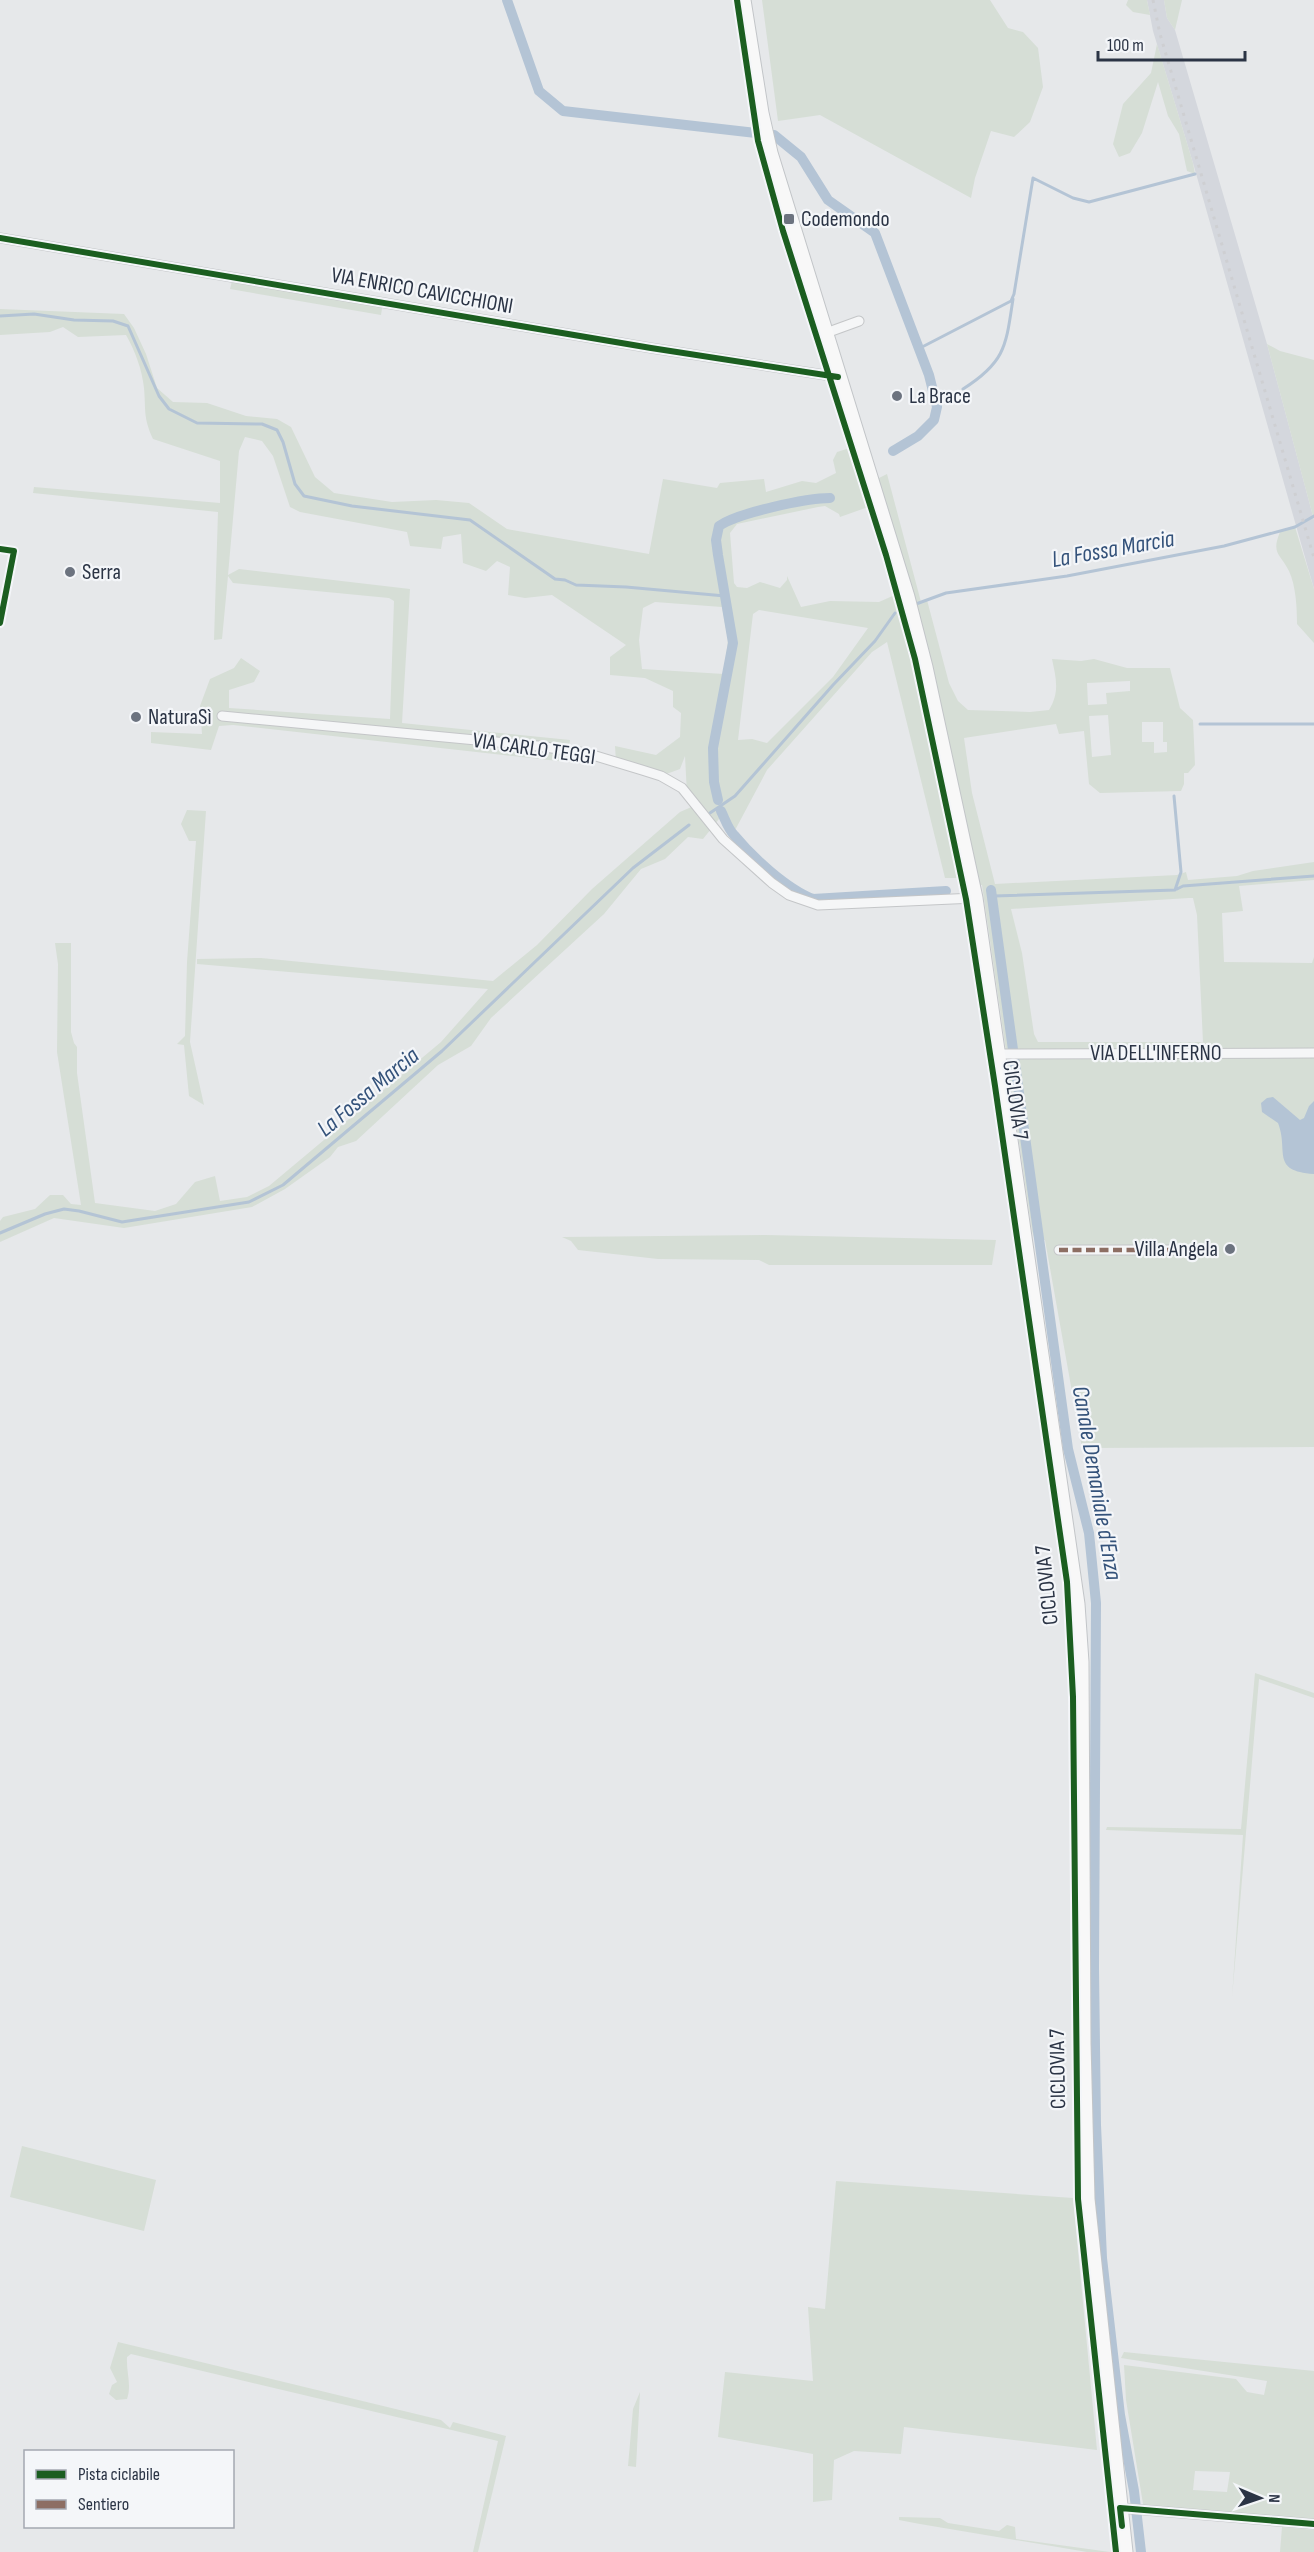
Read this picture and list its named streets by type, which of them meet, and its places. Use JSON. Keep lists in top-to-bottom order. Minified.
{"streets":{"street":["VIA ENRICO CAVICCHIONI","VIA CARLO TEGGI","VIA DELL'INFERNO"],"cycle path":["CICLOVIA 7"]},"water":["La Fossa Marcia","Canale Demaniale d'Enza"],"places":{"transit":["Codemondo"],"other":["La Brace","Serra","NaturaSì","Villa Angela"]},"legend":["Pista ciclabile","Sentiero"],"scale_bar":"100 m","north":"right"}
